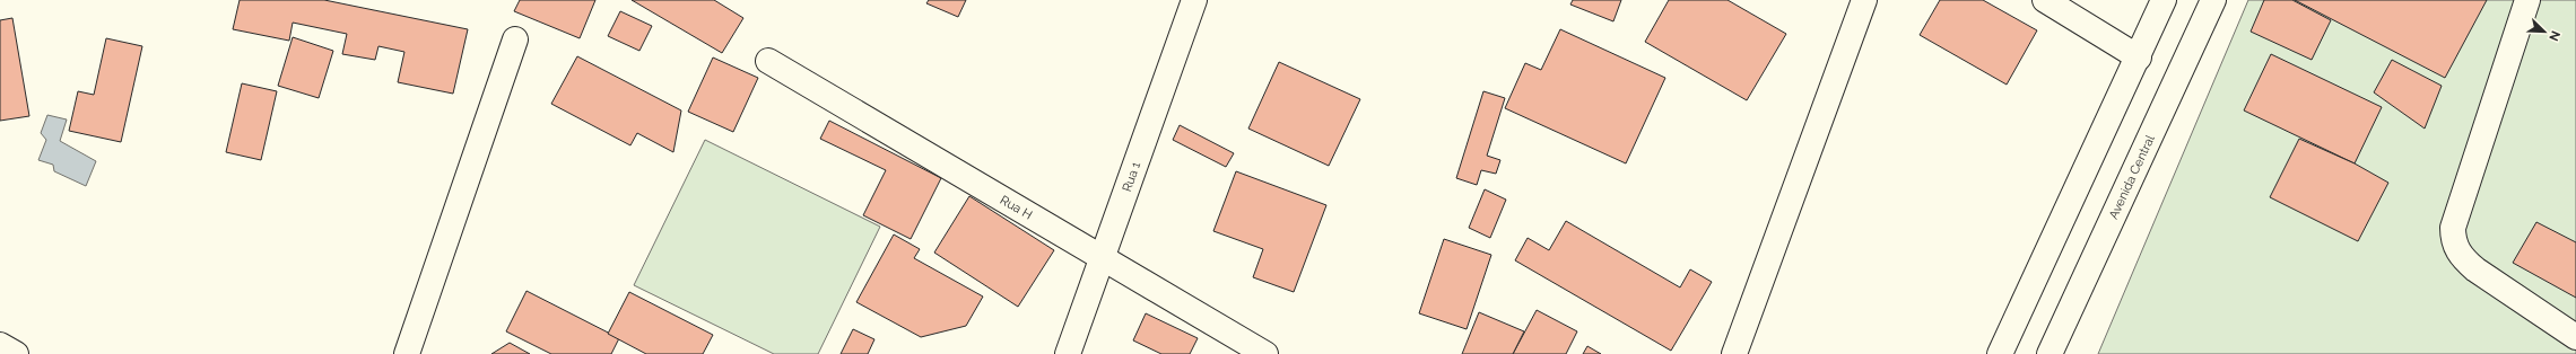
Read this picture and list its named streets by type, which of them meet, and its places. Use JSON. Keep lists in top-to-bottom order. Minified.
{"streets":{"street":["Rua 1","Avenida Central","Rua H"]},"crossings":[["Rua 1","Rua H"]],"north":"bottom right"}
